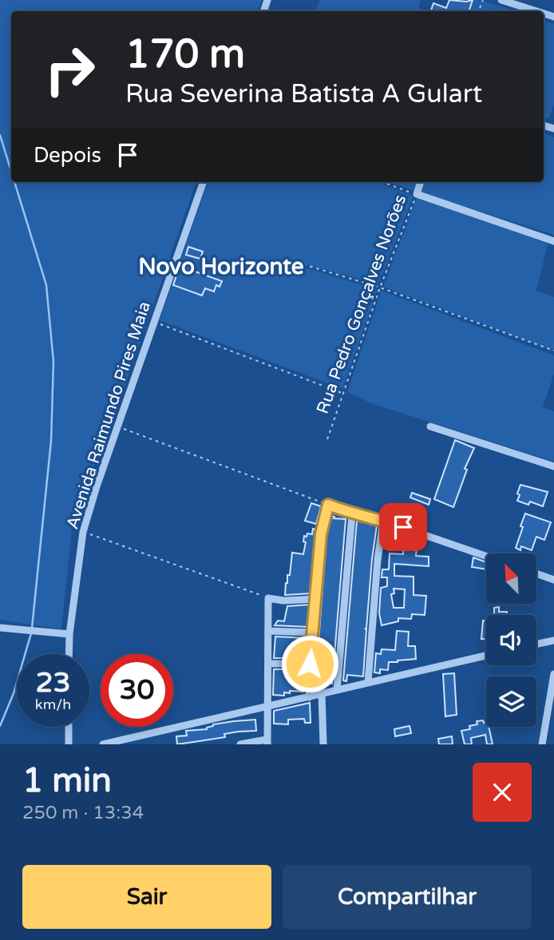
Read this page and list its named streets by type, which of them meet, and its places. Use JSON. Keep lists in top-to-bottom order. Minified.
{"streets":{"street":["Rua Pedro Gonçalves Norões","Avenida Raimundo Pires Maia"]},"districts":["Novo Horizonte"],"north":"top left","page":{"turn":["170 m","Rua Severina Batista A Gulart"],"then":"Depois","speed":"23 km/h","limit":"30","heading":["1 min","250 m · 13:34"],"buttons":["Sair","Compartilhar"]}}
